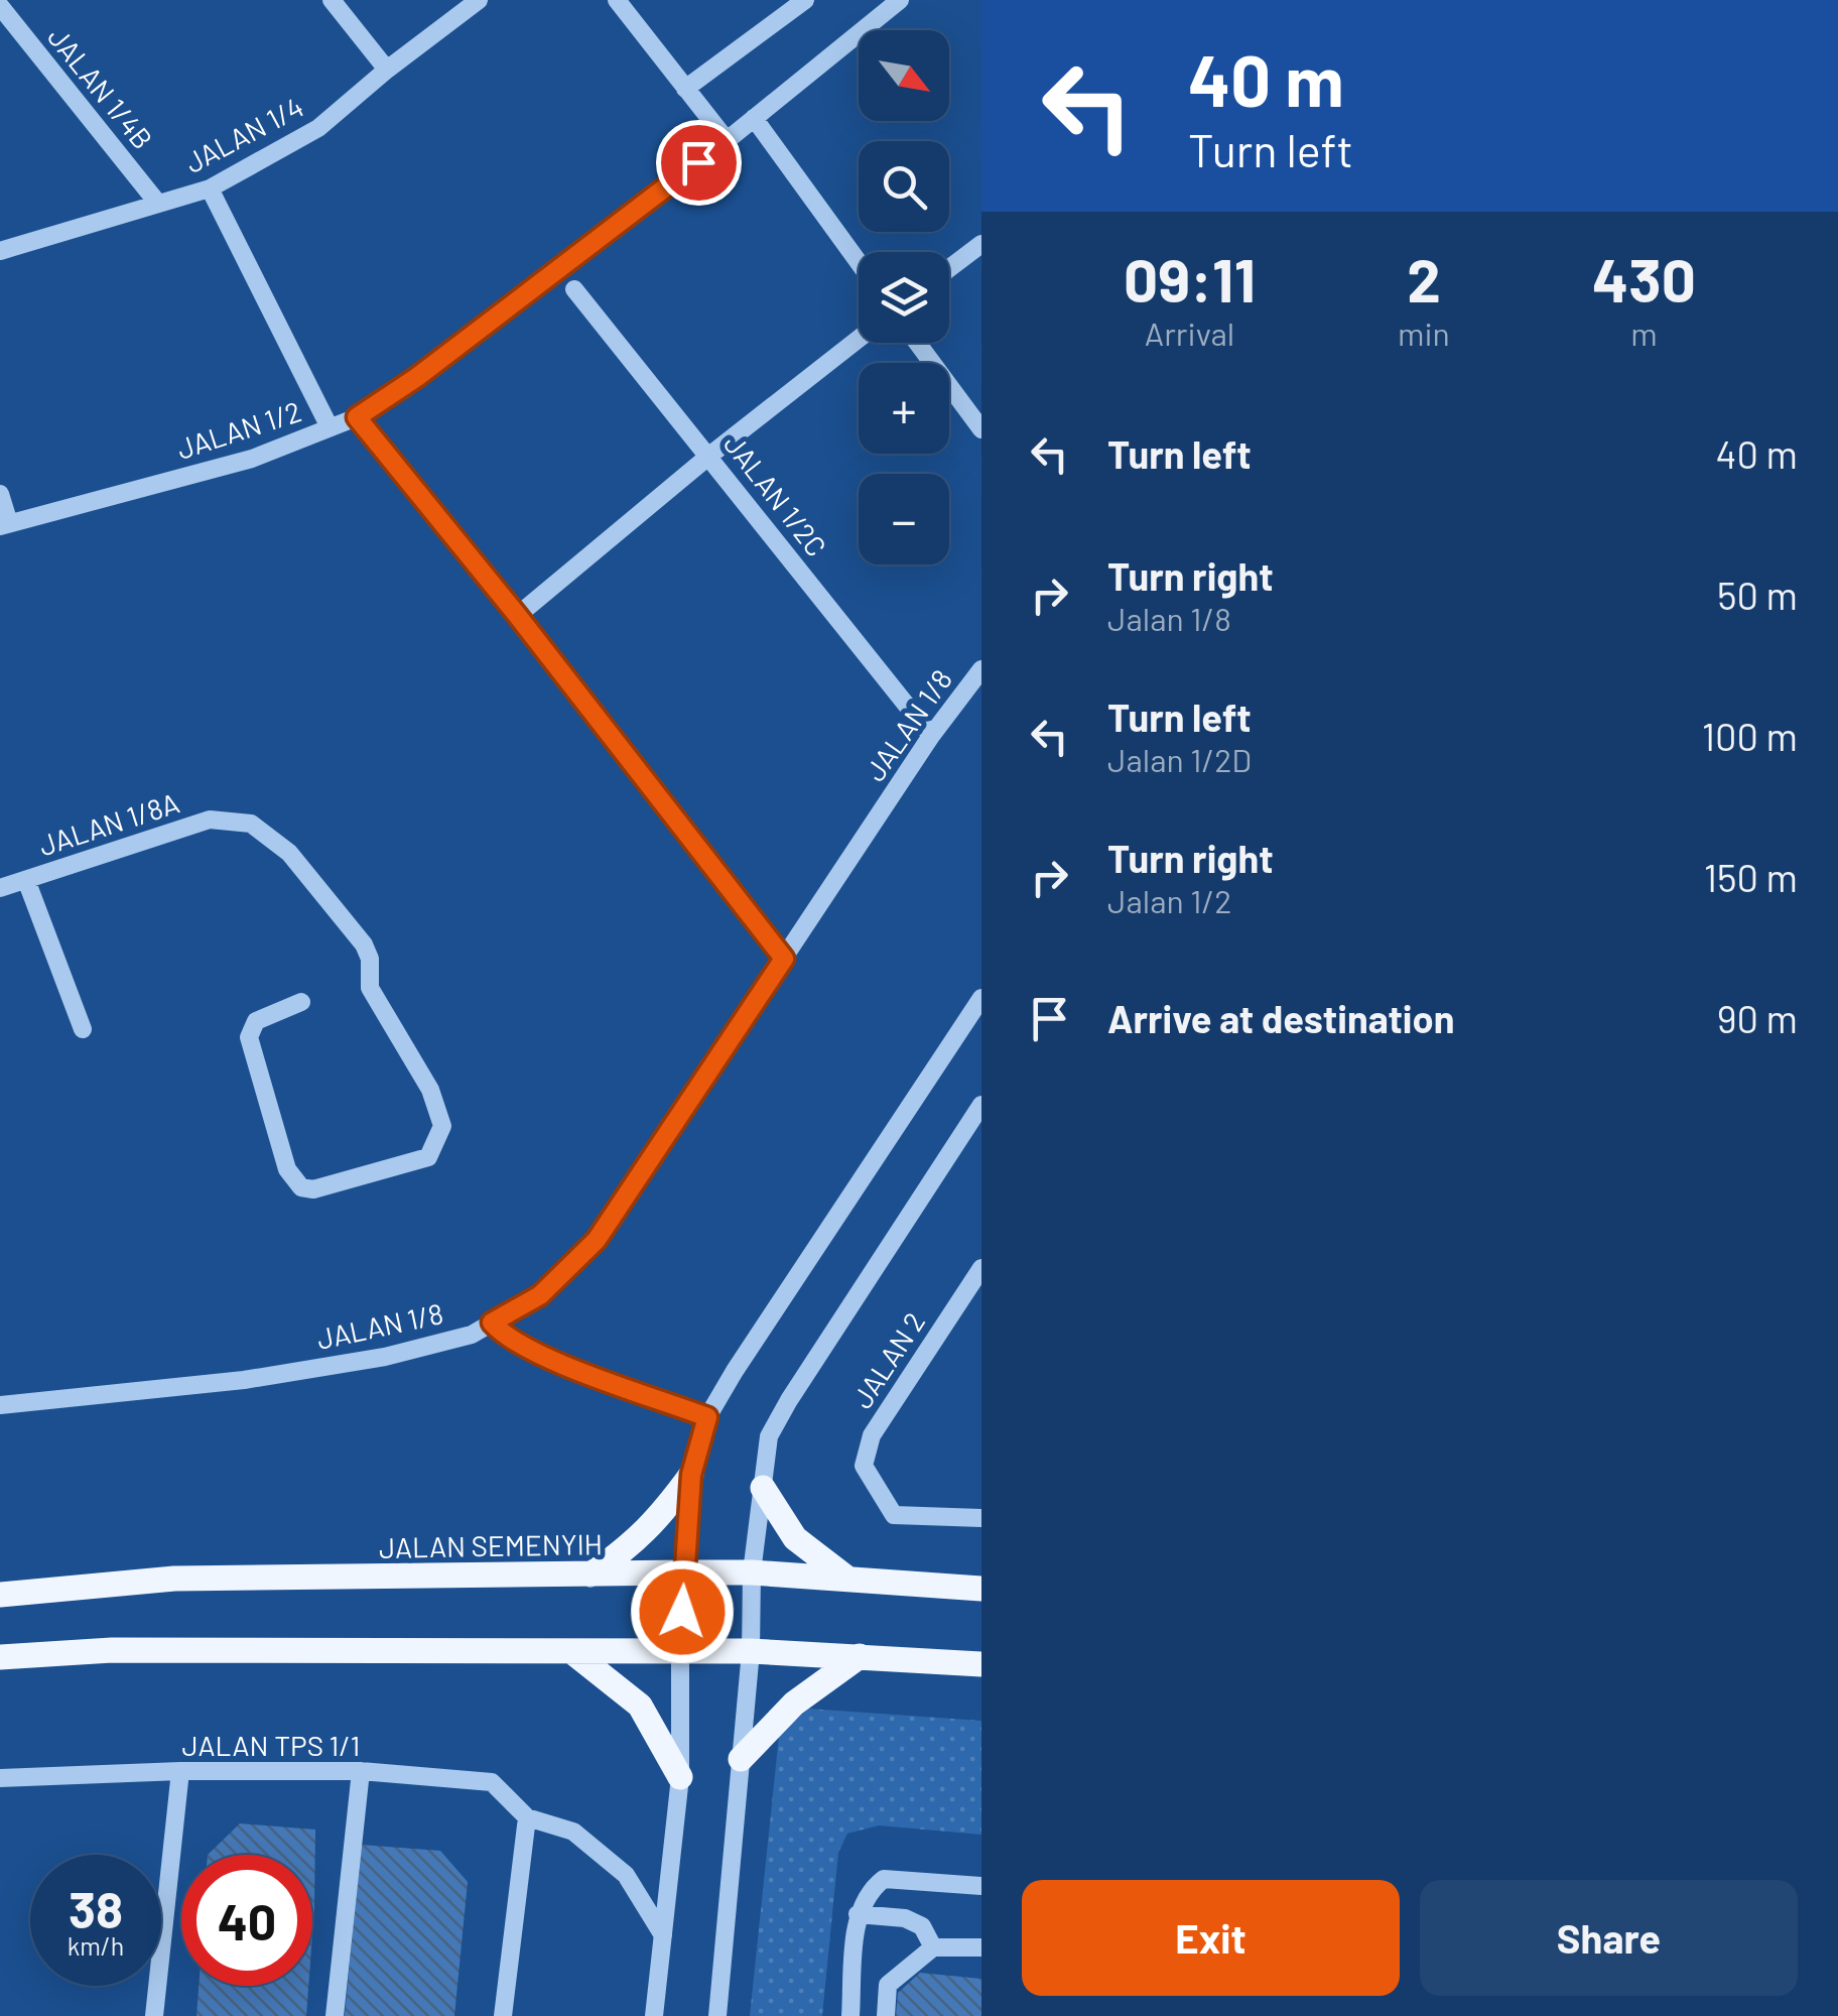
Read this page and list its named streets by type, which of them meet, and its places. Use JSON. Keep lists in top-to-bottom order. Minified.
{"streets":{"main road":["JALAN SEMENYIH"],"street":["JALAN 1/4B","JALAN 1/4","JALAN 1/2","JALAN 1/2C","JALAN 1/8","JALAN 1/8A","JALAN 2","JALAN TPS 1/1"]},"crossings":[["JALAN 1/4B","JALAN 1/4"],["JALAN 1/2C","JALAN 1/8"]],"north":"bottom right","page":{"turn":["40 m","Turn left"],"map_buttons":["+","−"],"eta":["09:11","Arrival","2","min","430","m"],"list":[{"name":"Turn left","value":"40 m"},{"name":"Turn right","note":"Jalan 1/8","value":"50 m"},{"name":"Turn left","note":"Jalan 1/2D","value":"100 m"},{"name":"Turn right","note":"Jalan 1/2","value":"150 m"},{"name":"Arrive at destination","value":"90 m"}],"speed":"38 km/h","limit":"40","buttons":["Exit","Share"]}}
